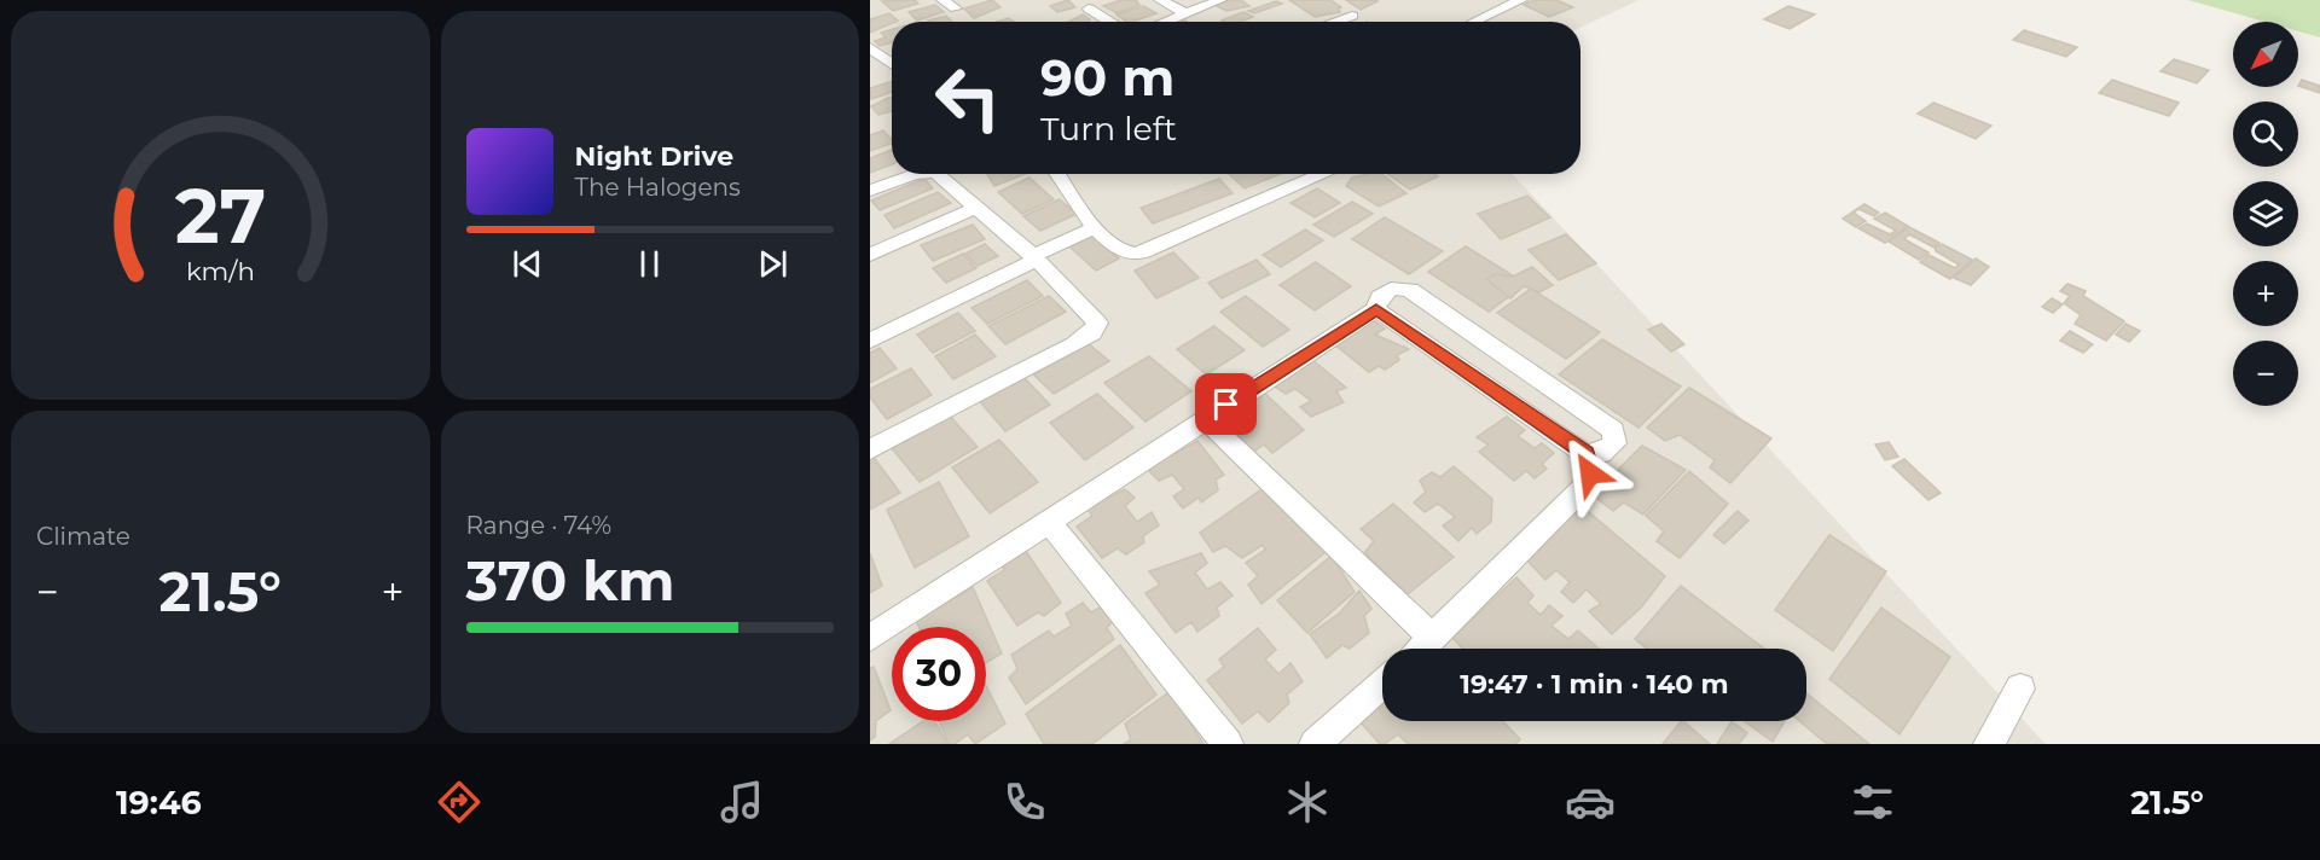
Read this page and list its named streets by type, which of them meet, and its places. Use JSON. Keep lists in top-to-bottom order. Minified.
{"north":"bottom left","page":{"map_buttons":["+","−"],"turn":["90 m","Turn left"],"song":["Night Drive","The Halogens"],"tile":["Climate",["Range · 74%","370 km"]],"heat":["−","21.5°","+"],"limit":"30","trip":"19:47 · 1 min · 140 m","tabs":["19:46","21.5°"],"gauge":["27","km/h"]}}
